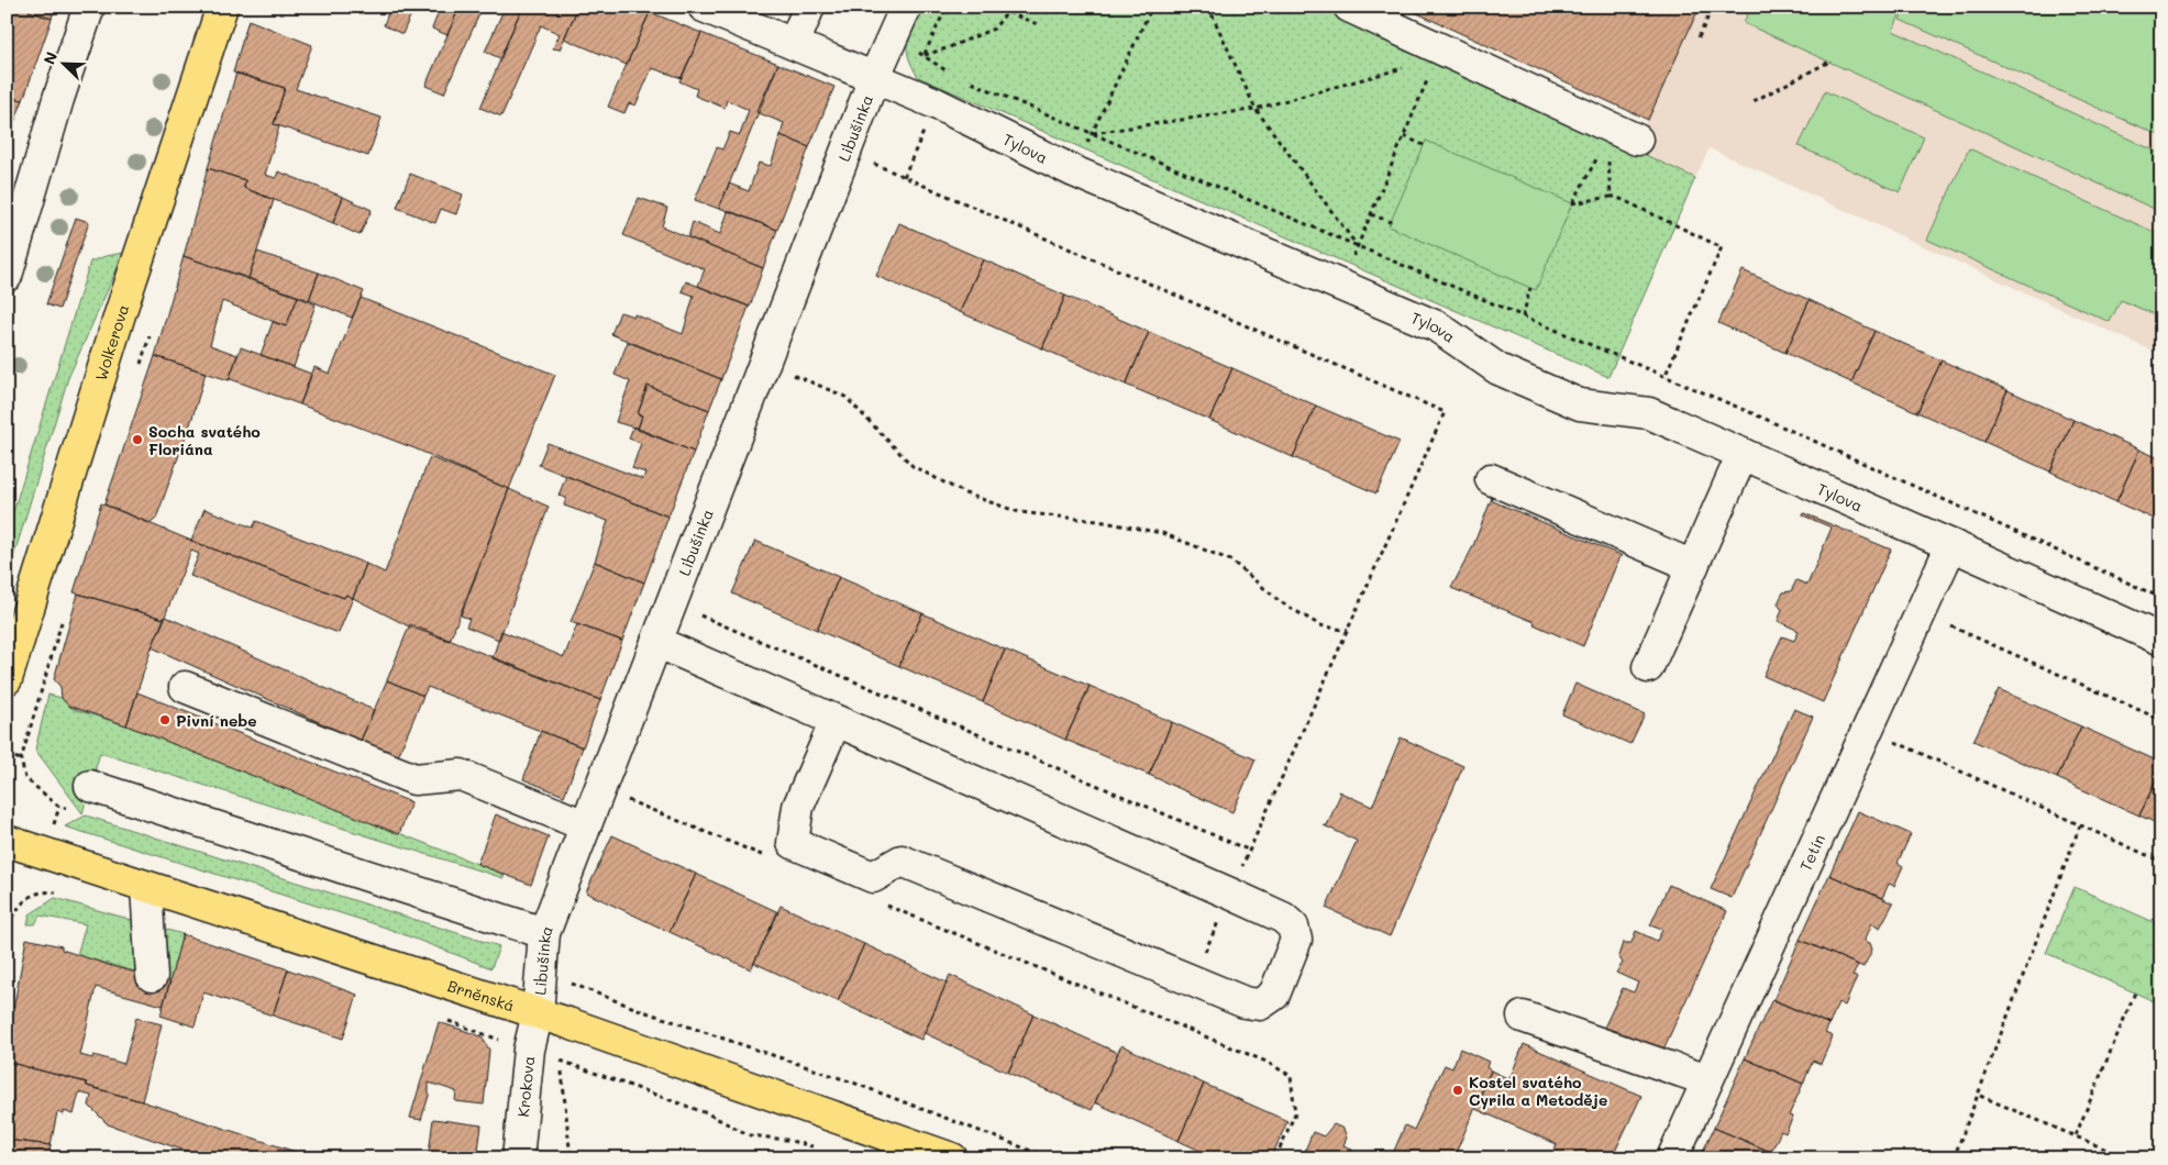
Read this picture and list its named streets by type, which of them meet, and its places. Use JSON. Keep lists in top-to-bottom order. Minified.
{"streets":{"main road":["Wolkerova","Brněnská"],"street":["Libušinka","Tylova","Tetín","Krokova"]},"crossings":[["Libušinka","Tylova"],["Libušinka","Brněnská"],["Libušinka","Krokova"],["Tylova","Tetín"],["Brněnská","Krokova"]],"places":["Socha svatého Floriána","Pivní nebe","Kostel svatého Cyrila a Metoděje"],"north":"top left"}
